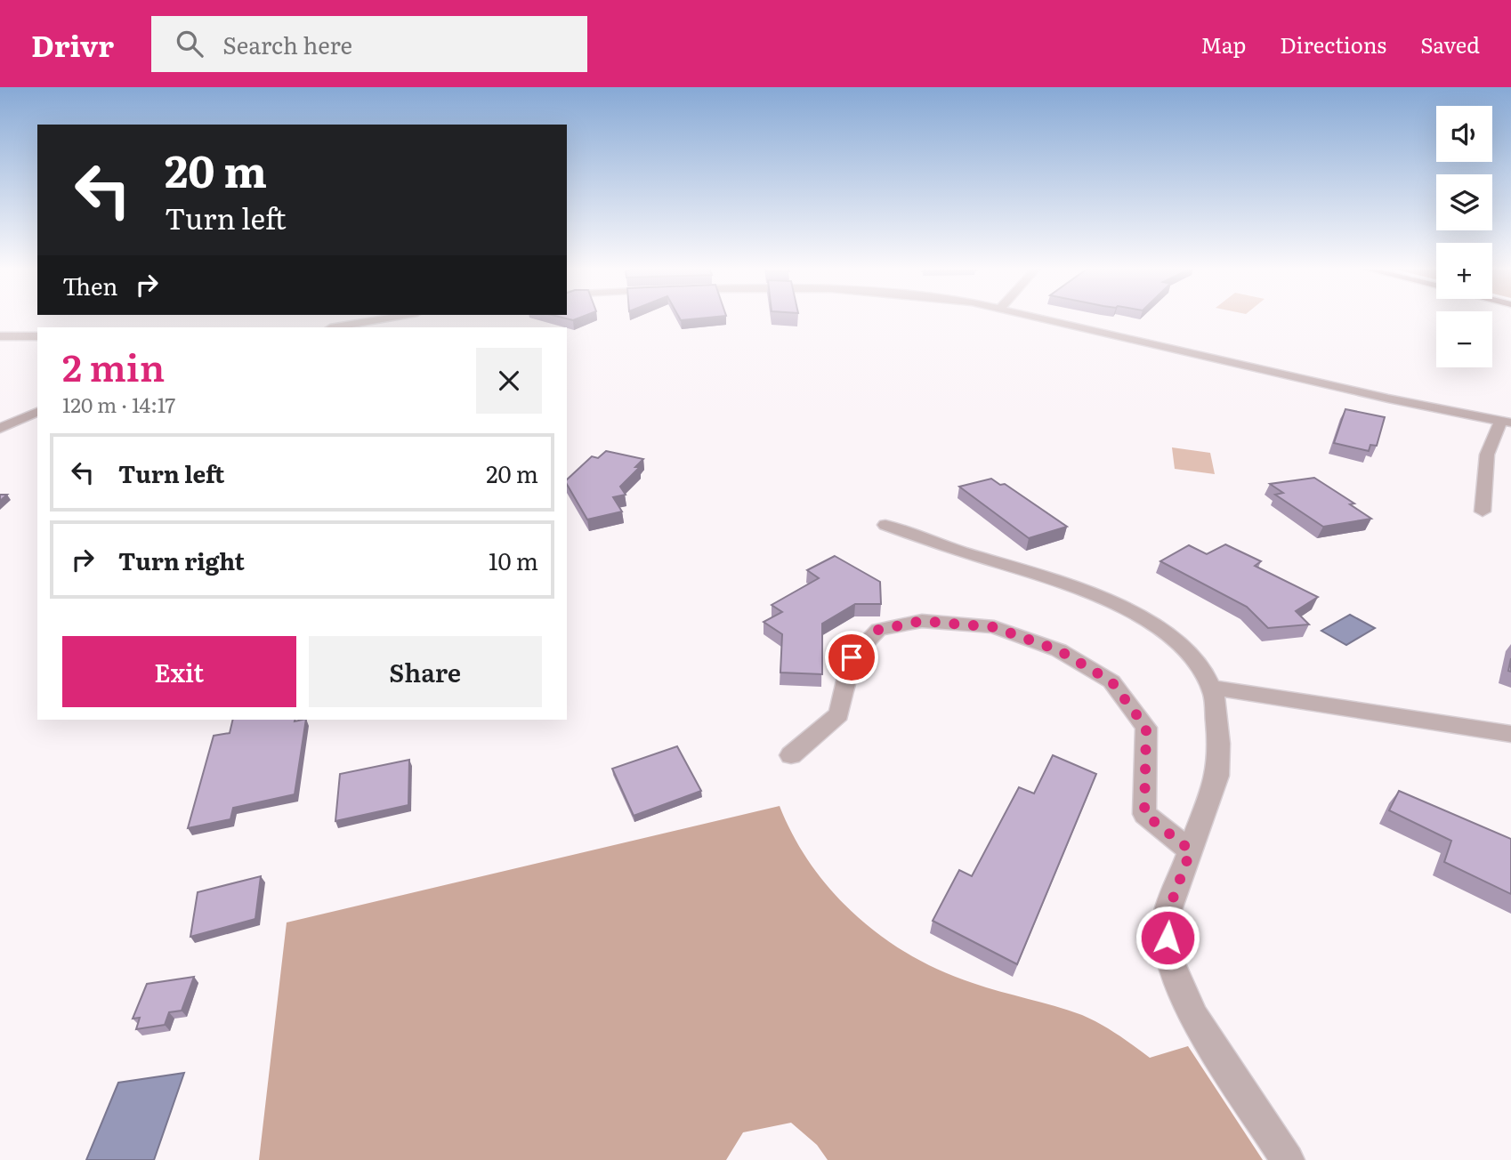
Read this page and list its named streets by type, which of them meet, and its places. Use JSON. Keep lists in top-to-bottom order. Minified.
{"page":{"header":"Drivr","search":"Search here","nav":["Map","Directions","Saved"],"map_buttons":["+","−"],"turn":["20 m","Turn left"],"then":"Then","heading":["2 min","120 m · 14:17"],"list":[{"name":"Turn left","value":"20 m"},{"name":"Turn right","value":"10 m"}],"buttons":["Exit","Share"]}}
